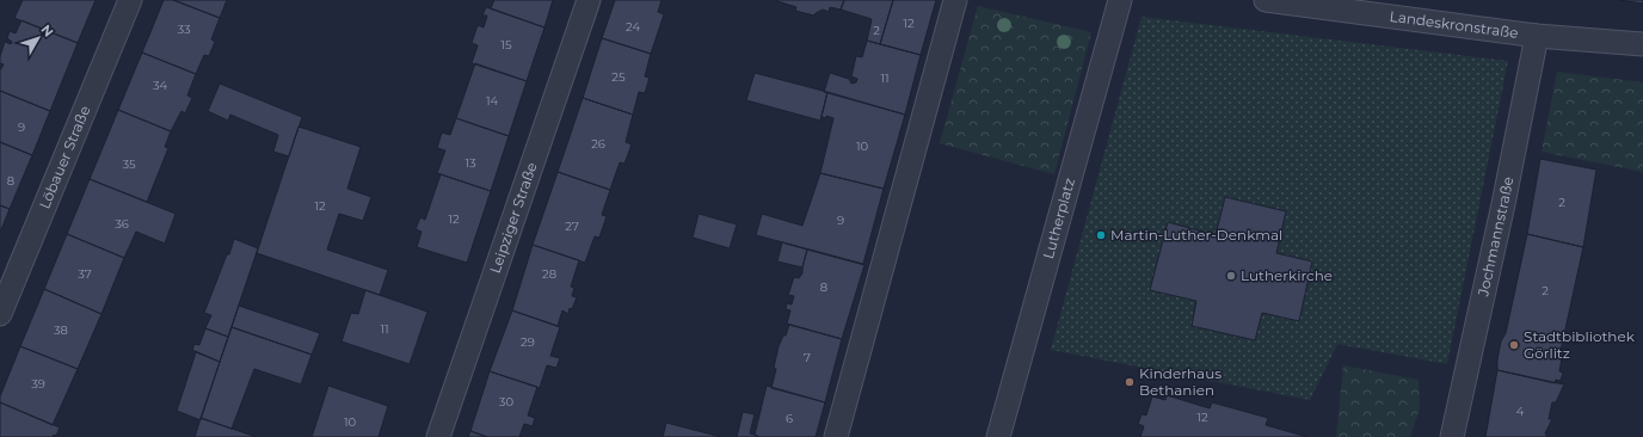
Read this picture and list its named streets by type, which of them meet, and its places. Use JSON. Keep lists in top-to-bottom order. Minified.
{"streets":{"street":["Landeskronstraße","Löbauer Straße","Leipziger Straße","Lutherplatz","Jochmannstraße"]},"crossings":[["Landeskronstraße","Jochmannstraße"]],"places":["Martin-Luther-Denkmal","Lutherkirche","Stadtbibliothek Görlitz","Kinderhaus Bethanien"],"house_numbers":["12","24","33","2","15","25","11","34","14","9","26","10","13","35","8","2","12","12","9","36","27","37","28","8","2","11","38","29","7","39","30","4","12","6","10"],"north":"top right"}
